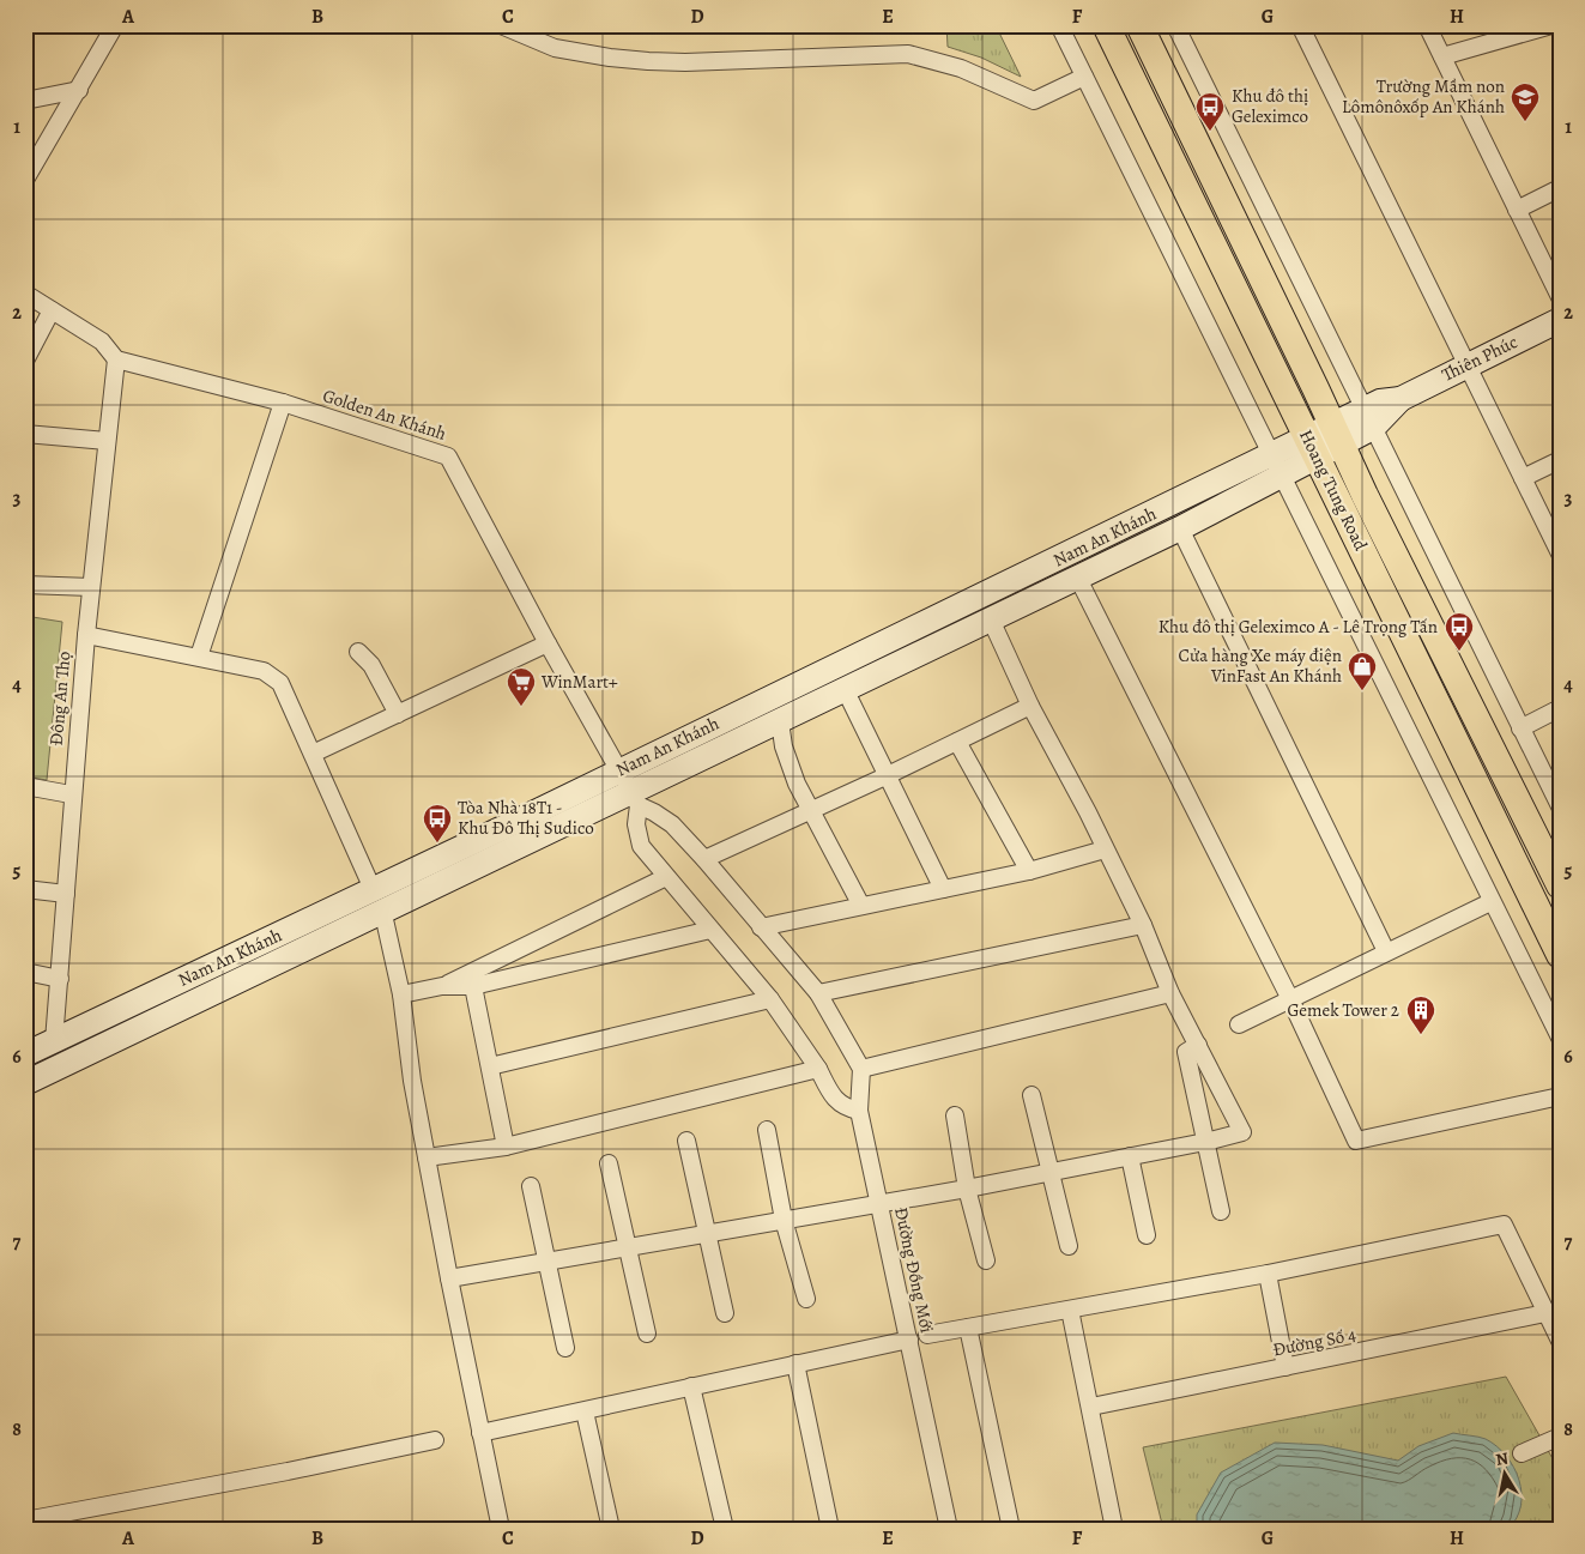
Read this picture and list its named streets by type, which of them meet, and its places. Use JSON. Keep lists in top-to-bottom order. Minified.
{"streets":{"main road":["Hoang Tung Road"],"street":["Thiên Phúc","Golden An Khánh","Nam An Khánh","Đông An Thọ","Đường Đồng Mới","Đường Số 4"]},"crossings":[["Thiên Phúc","Hoang Tung Road"],["Thiên Phúc","Nam An Khánh"],["Golden An Khánh","Nam An Khánh"],["Golden An Khánh","Đông An Thọ"],["Hoang Tung Road","Nam An Khánh"],["Nam An Khánh","Đông An Thọ"]],"places":{"school or university":["Trường Mầm non Lômônôxốp An Khánh"],"bus stop":["Khu đô thị Geleximco","Khu đô thị Geleximco A - Lê Trọng Tấn","Tòa Nhà 18T1 - Khu Đô Thị Sudico"],"shop":["Cửa hàng Xe máy điện VinFast An Khánh"],"supermarket":["WinMart+"],"building":["Gemek Tower 2"]},"north":"top","grid":{"columns":["A","B","C","D","E","F","G","H"],"rows":["1","2","3","4","5","6","7","8"]}}
